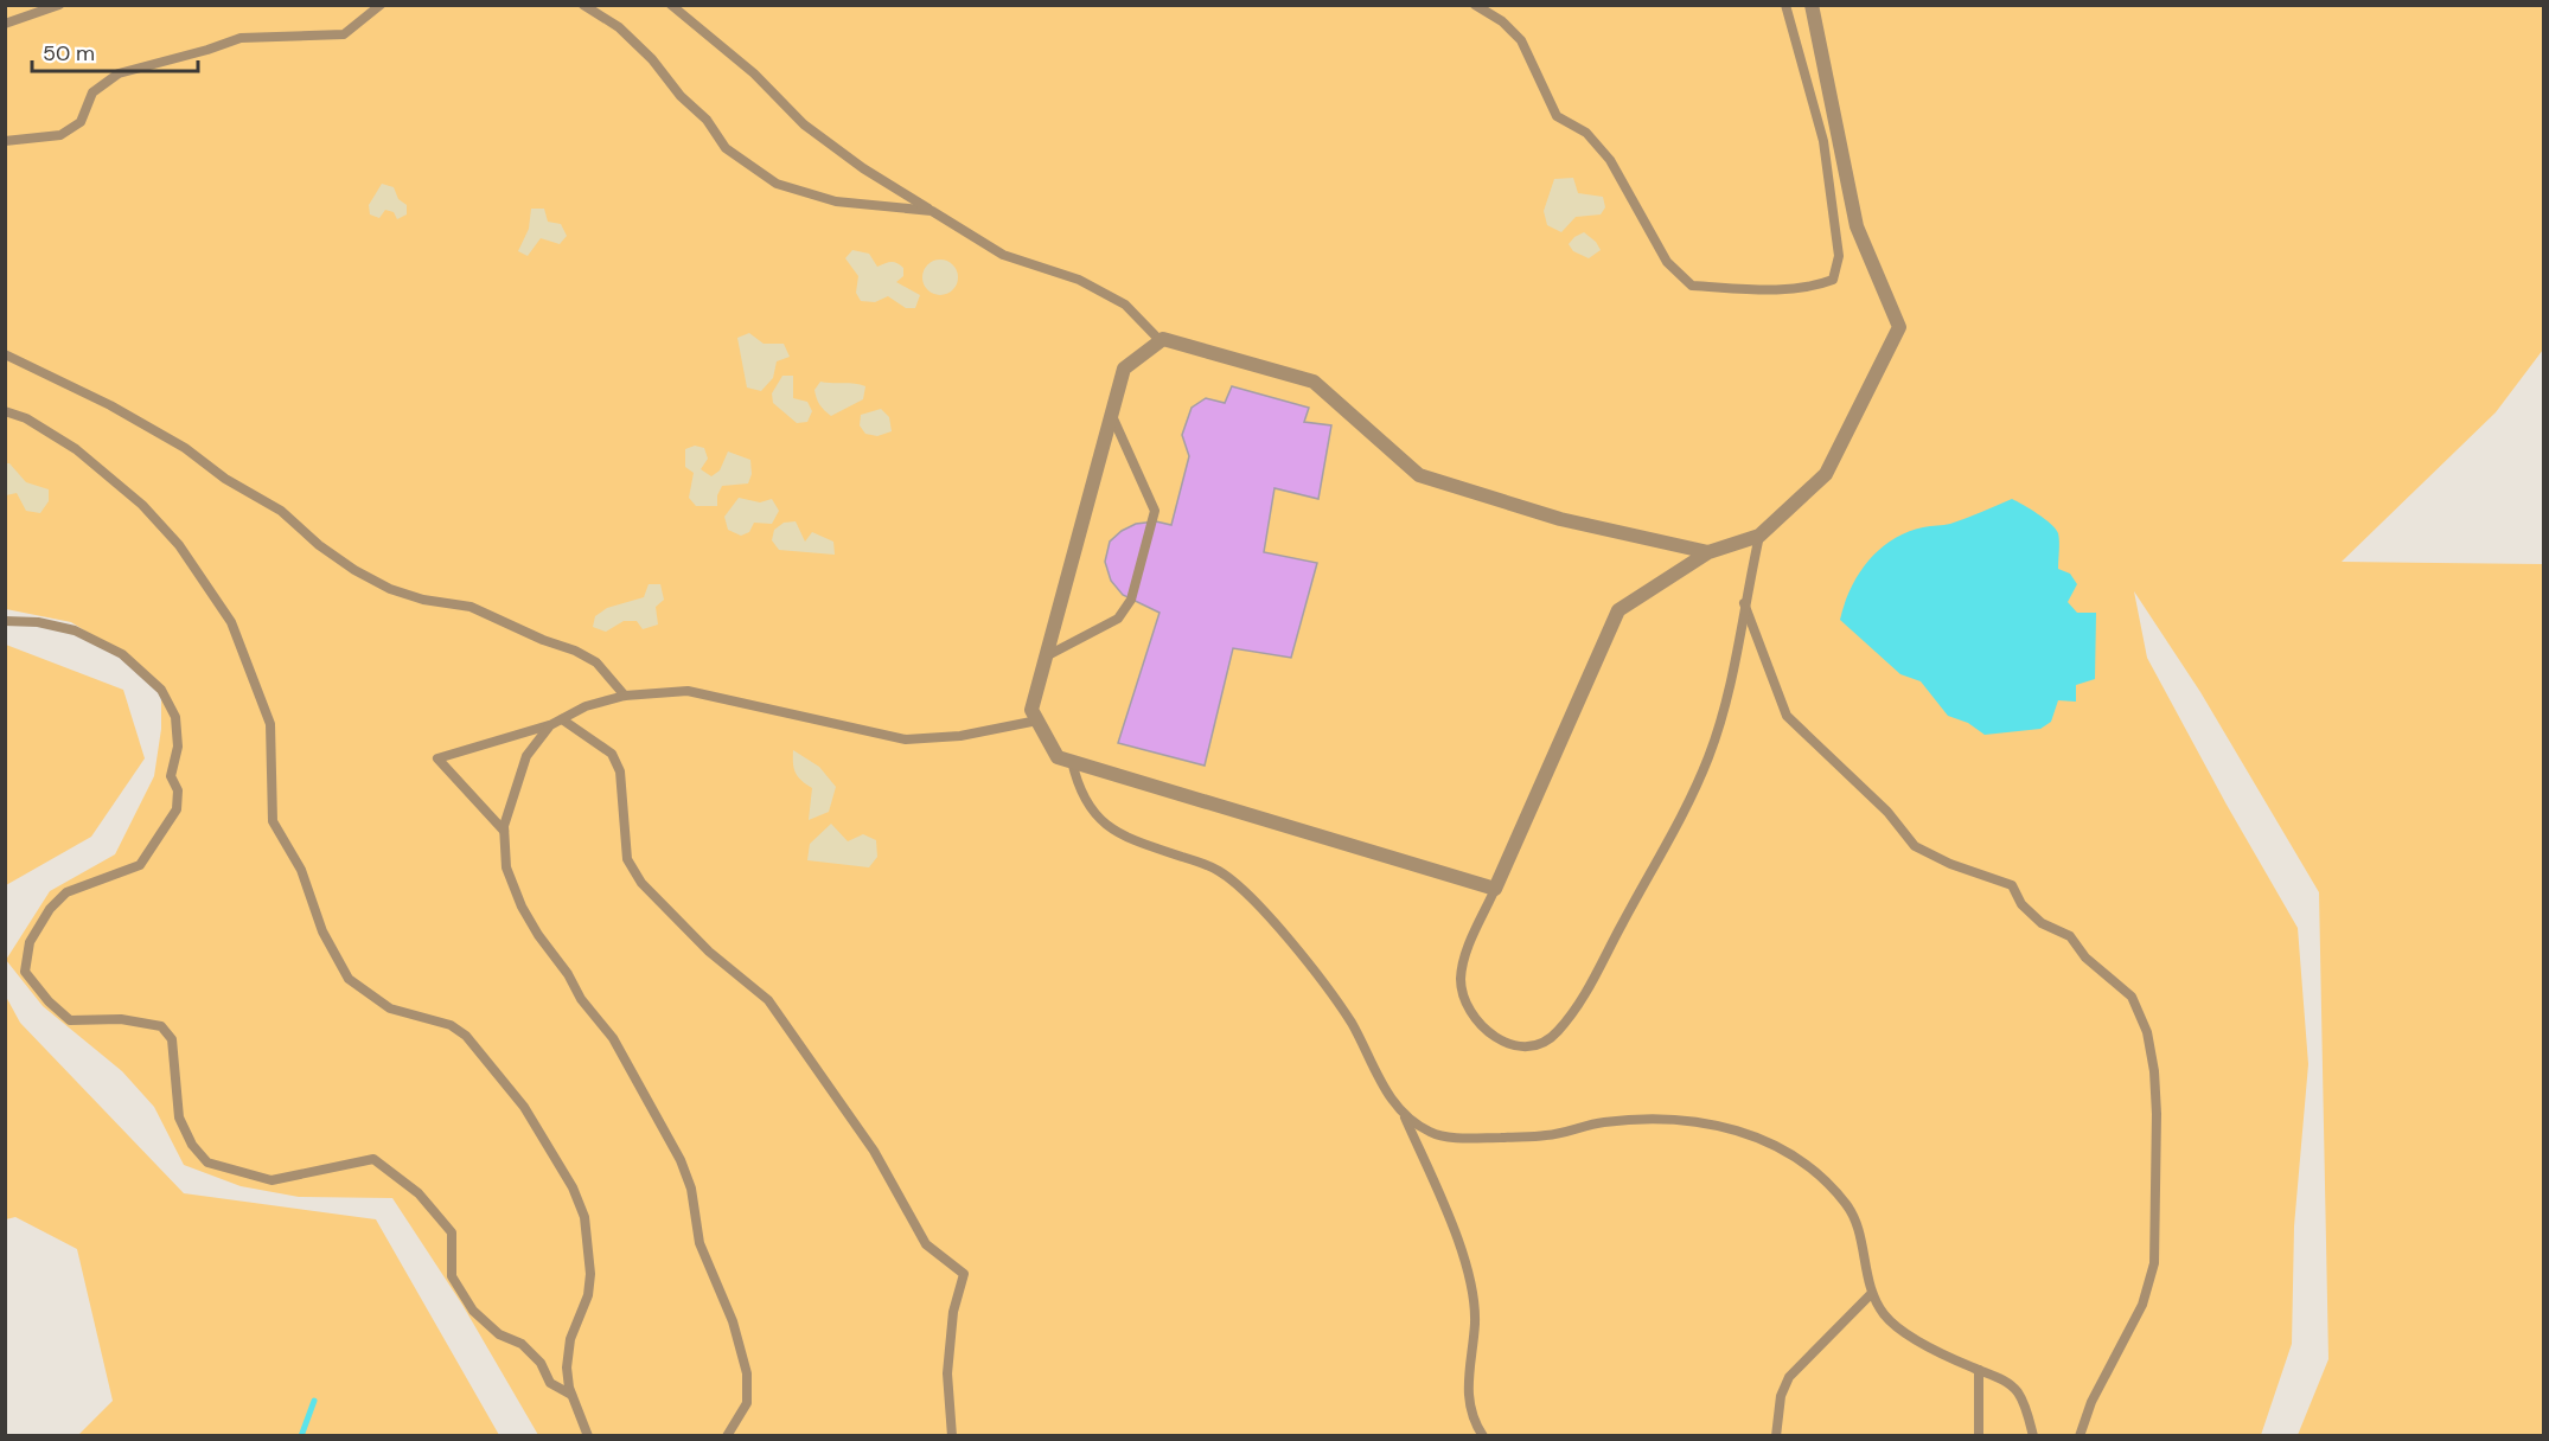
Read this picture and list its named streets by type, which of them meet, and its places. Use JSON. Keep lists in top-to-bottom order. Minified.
{"scale_bar":"50 m"}
